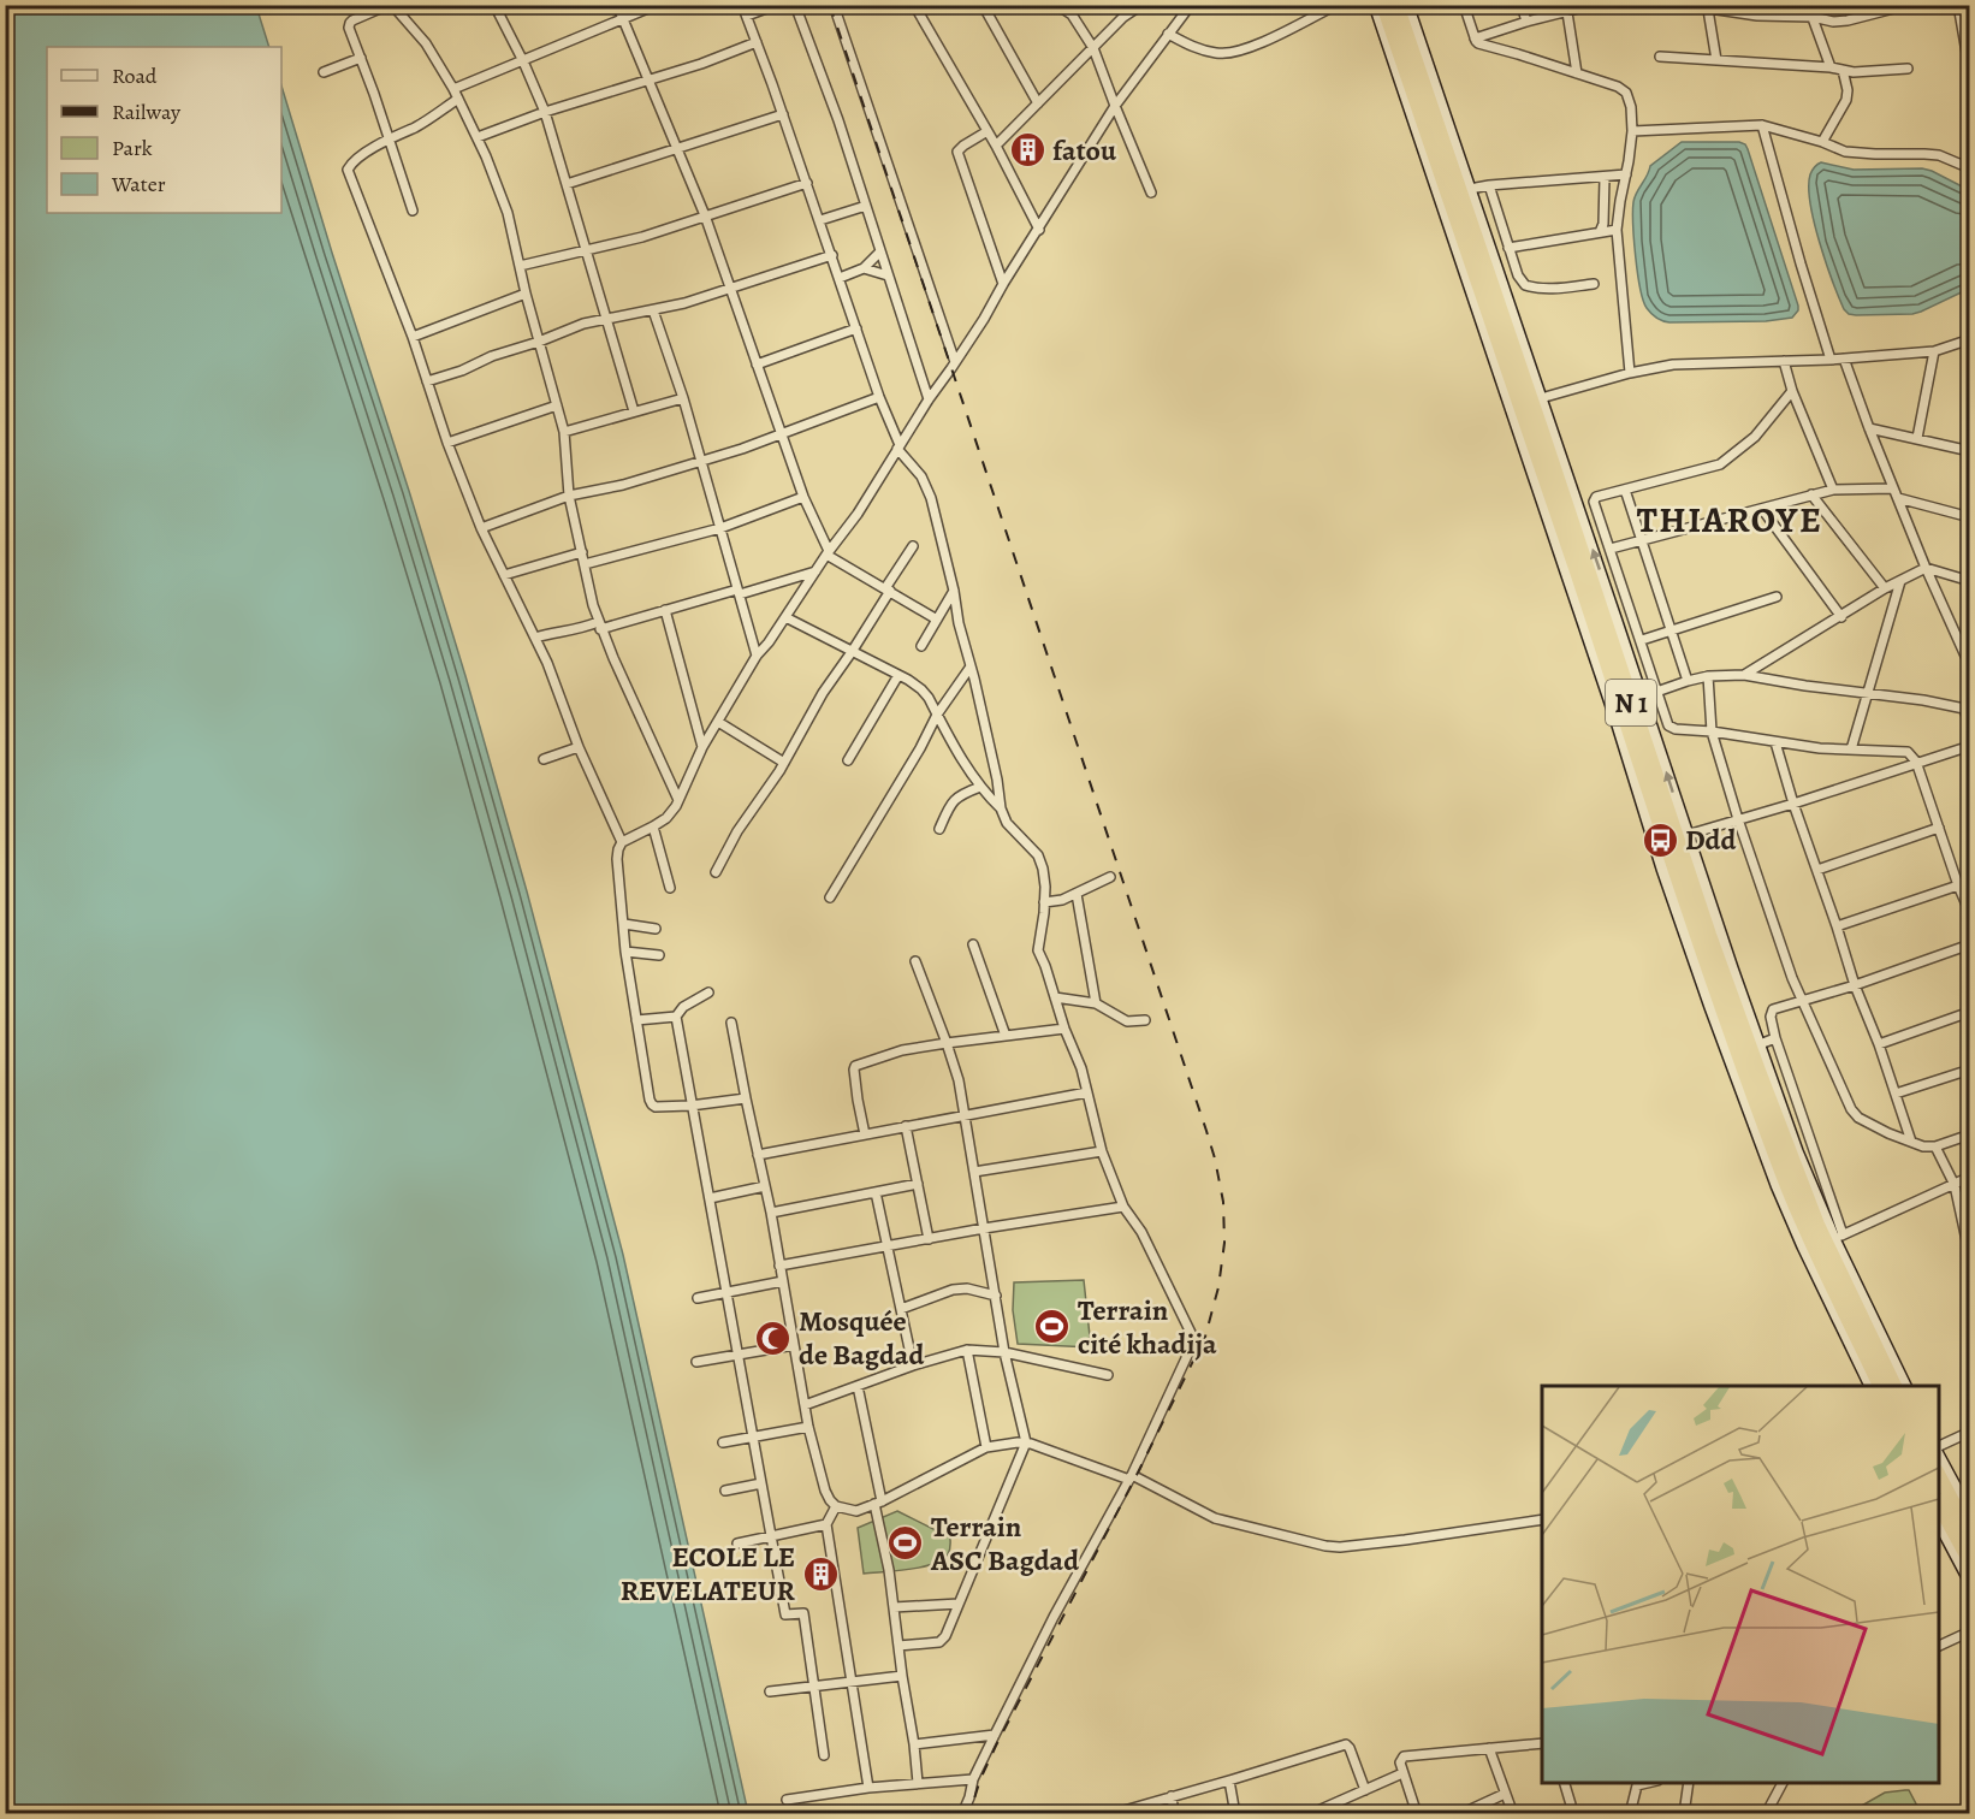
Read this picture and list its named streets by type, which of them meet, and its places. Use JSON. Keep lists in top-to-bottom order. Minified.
{"streets":{"highway":["N 1"]},"districts":["THIAROYE"],"places":{"building":["fatou","ECOLE LE REVELATEUR"],"bus stop":["Ddd"],"sports":["Terrain cité khadija","Terrain ASC Bagdad"],"mosque":["Mosquée de Bagdad"]},"legend":["Road","Railway","Park","Water"]}
